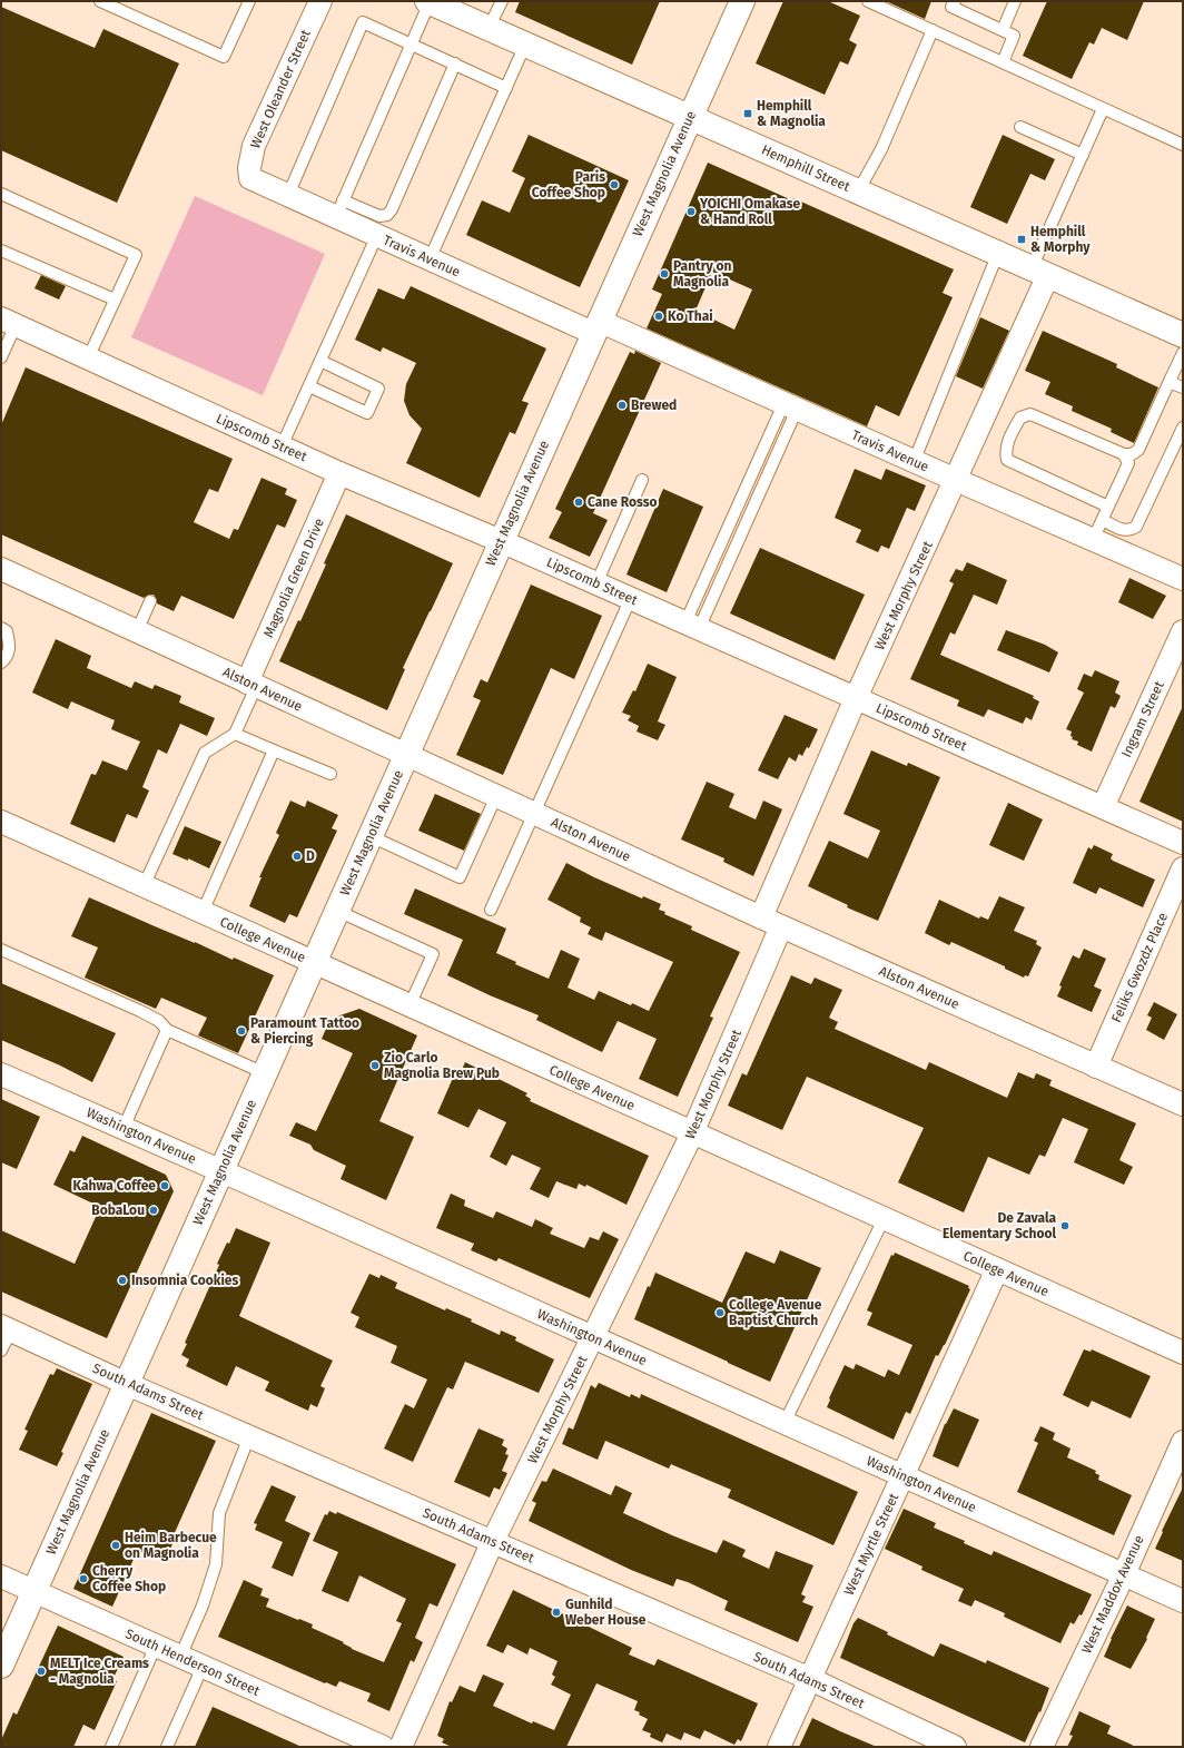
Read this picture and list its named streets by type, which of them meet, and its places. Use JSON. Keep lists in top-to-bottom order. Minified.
{"streets":{"street":["West Oleander Street","Hemphill Street","West Magnolia Avenue","Travis Avenue","Lipscomb Street","Magnolia Green Drive","West Morphy Street","Alston Avenue","Ingram Street","College Avenue","Feliks Gwozdz Place","Washington Avenue","South Adams Street","West Myrtle Street","West Maddox Avenue","South Henderson Street"]},"crossings":[["West Oleander Street","Travis Avenue"],["Hemphill Street","West Magnolia Avenue"],["Hemphill Street","West Morphy Street"],["West Magnolia Avenue","Travis Avenue"],["West Magnolia Avenue","Lipscomb Street"],["West Magnolia Avenue","Alston Avenue"],["West Magnolia Avenue","College Avenue"],["West Magnolia Avenue","Washington Avenue"],["West Magnolia Avenue","South Adams Street"],["West Magnolia Avenue","South Henderson Street"],["Travis Avenue","West Morphy Street"],["Lipscomb Street","Magnolia Green Drive"],["Lipscomb Street","West Morphy Street"],["Lipscomb Street","Ingram Street"],["Magnolia Green Drive","Alston Avenue"],["West Morphy Street","Alston Avenue"],["West Morphy Street","College Avenue"],["West Morphy Street","Washington Avenue"],["West Morphy Street","South Adams Street"],["Alston Avenue","Feliks Gwozdz Place"],["College Avenue","West Myrtle Street"],["Washington Avenue","West Myrtle Street"],["Washington Avenue","West Maddox Avenue"],["South Adams Street","West Myrtle Street"]],"places":{"transit":["Hemphill & Magnolia","Hemphill & Morphy"],"other":["Paris Coffee Shop","YOICHI Omakase & Hand Roll","Pantry on Magnolia","Ko Thai","Brewed","Cane Rosso","D","Paramount Tattoo & Piercing","Zio Carlo Magnolia Brew Pub","Kahwa Coffee","BobaLou","De Zavala Elementary School","Insomnia Cookies","College Avenue Baptist Church","Heim Barbecue on Magnolia","Cherry Coffee Shop","Gunhild Weber House","MELT Ice Creams - Magnolia"]}}
